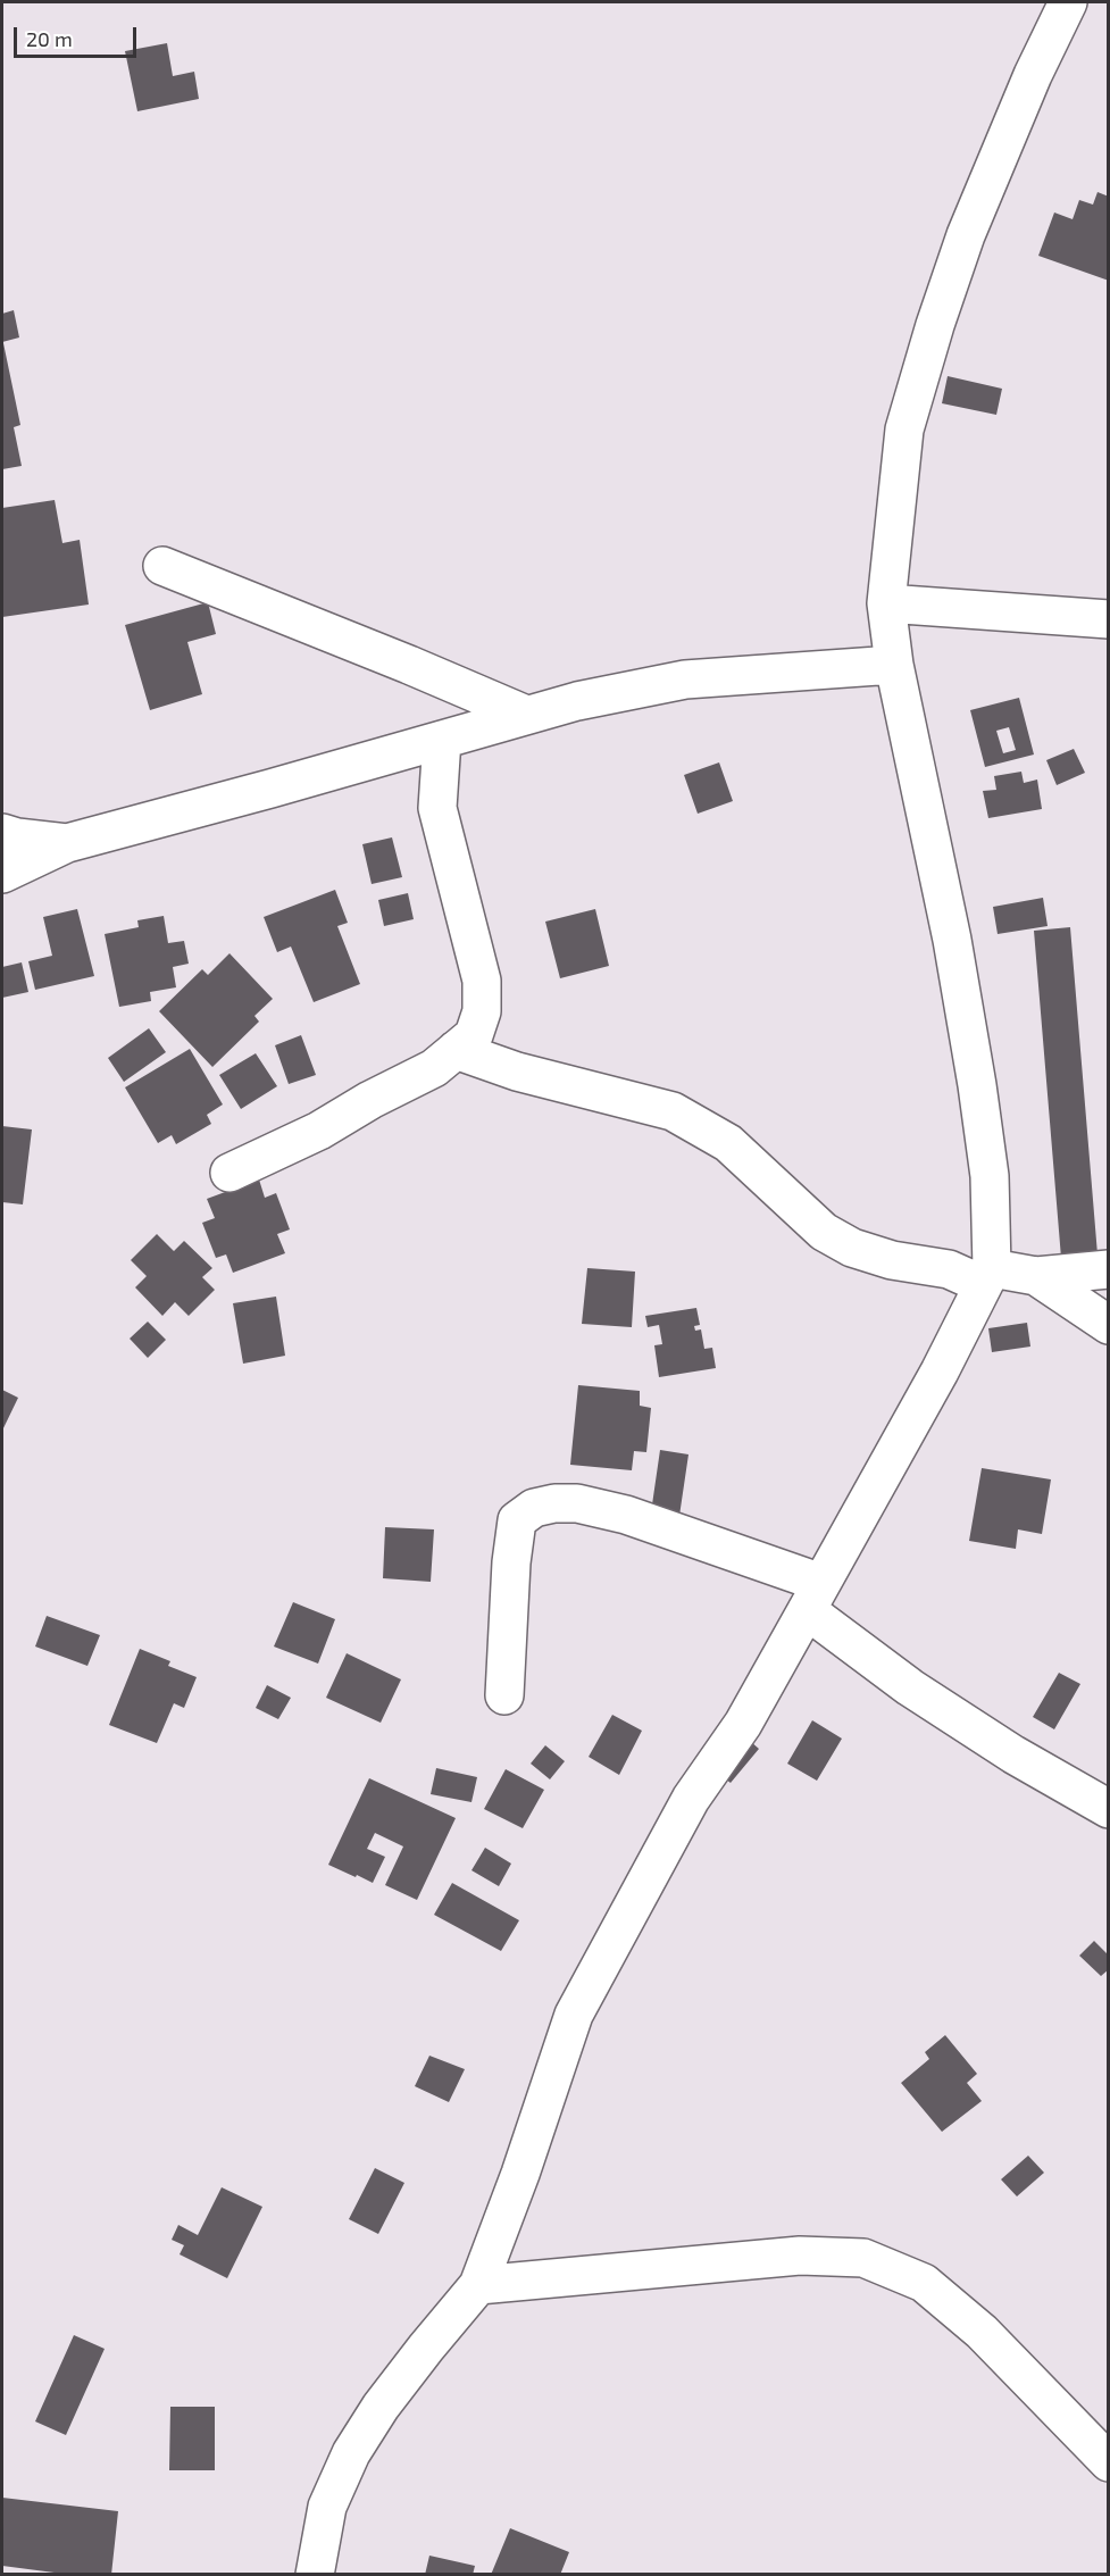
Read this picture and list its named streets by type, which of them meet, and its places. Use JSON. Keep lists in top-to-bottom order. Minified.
{"scale_bar":"20 m"}
